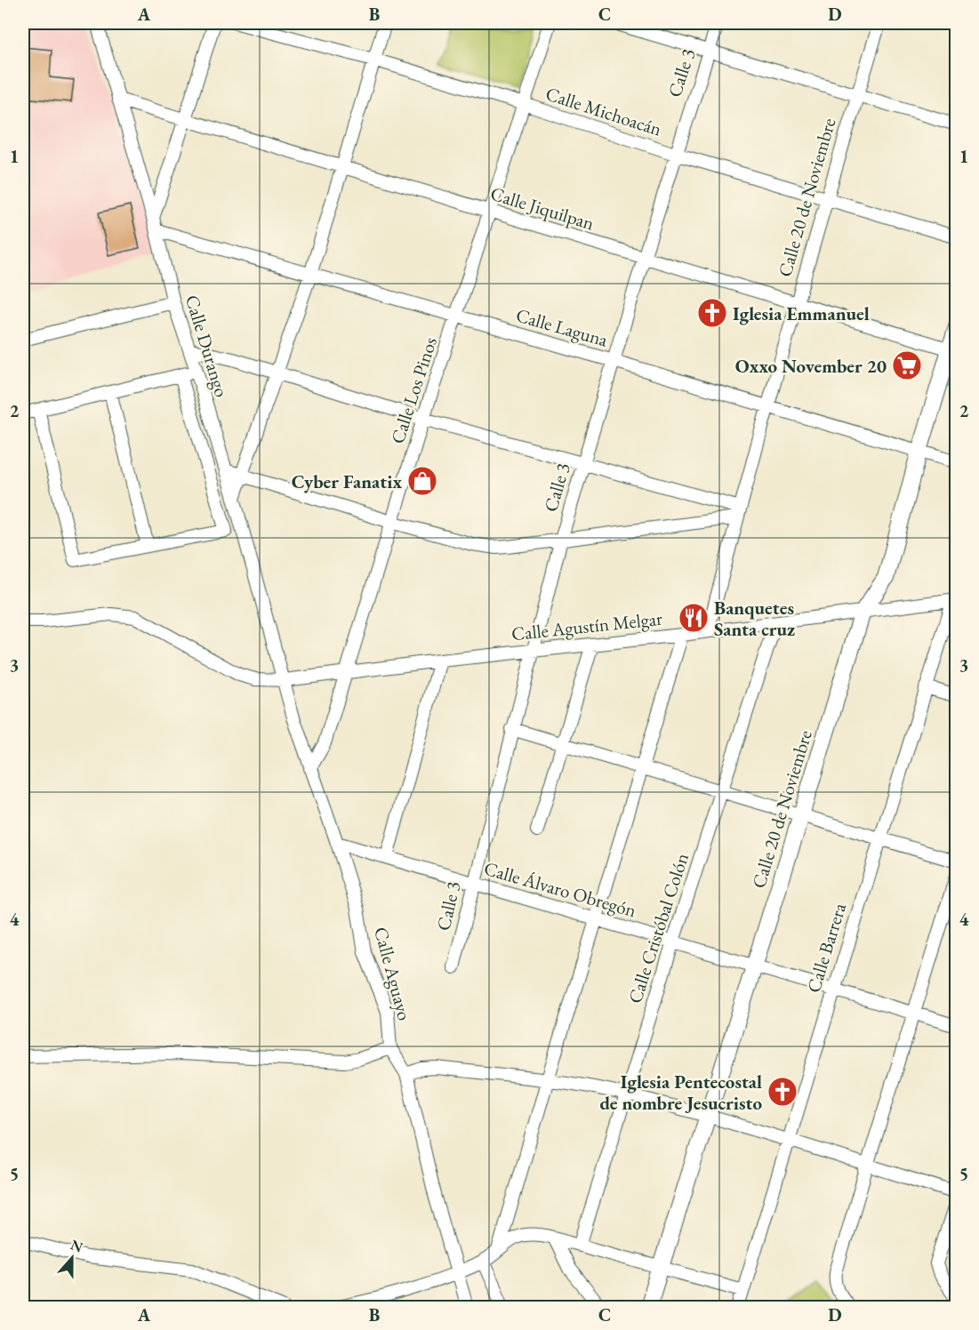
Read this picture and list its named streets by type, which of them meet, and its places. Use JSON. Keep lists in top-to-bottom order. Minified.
{"streets":{"street":["Calle 3","Calle Michoacán","Calle 20 de Noviembre","Calle Jiquilpan","Calle Laguna","Calle Durango","Calle Los Pinos","Calle Agustín Melgar","Calle Álvaro Obregón","Calle Cristóbal Colón","Calle Barrera","Calle Aguayo"]},"crossings":[["Calle 3","Calle Michoacán"],["Calle 3","Calle Jiquilpan"],["Calle 3","Calle Laguna"],["Calle 3","Calle Agustín Melgar"],["Calle 3","Calle Álvaro Obregón"],["Calle Michoacán","Calle 20 de Noviembre"],["Calle Michoacán","Calle Los Pinos"],["Calle 20 de Noviembre","Calle Jiquilpan"],["Calle 20 de Noviembre","Calle Laguna"],["Calle 20 de Noviembre","Calle Agustín Melgar"],["Calle 20 de Noviembre","Calle Álvaro Obregón"],["Calle Jiquilpan","Calle Durango"],["Calle Jiquilpan","Calle Los Pinos"],["Calle Laguna","Calle Durango"],["Calle Laguna","Calle Los Pinos"],["Calle Durango","Calle Agustín Melgar"],["Calle Durango","Calle Aguayo"],["Calle Los Pinos","Calle Agustín Melgar"],["Calle Los Pinos","Calle Aguayo"],["Calle Agustín Melgar","Calle Cristóbal Colón"],["Calle Agustín Melgar","Calle Barrera"],["Calle Agustín Melgar","Calle Aguayo"],["Calle Álvaro Obregón","Calle Cristóbal Colón"],["Calle Álvaro Obregón","Calle Barrera"],["Calle Álvaro Obregón","Calle Aguayo"]],"places":{"church":["Iglesia Emmanuel","Iglesia Pentecostal de nombre Jesucristo"],"supermarket":["Oxxo November 20"],"shop":["Cyber Fanatix"],"restaurant":["Banquetes Santa cruz"]},"north":"top","grid":{"columns":["A","B","C","D"],"rows":["1","2","3","4","5"]}}
